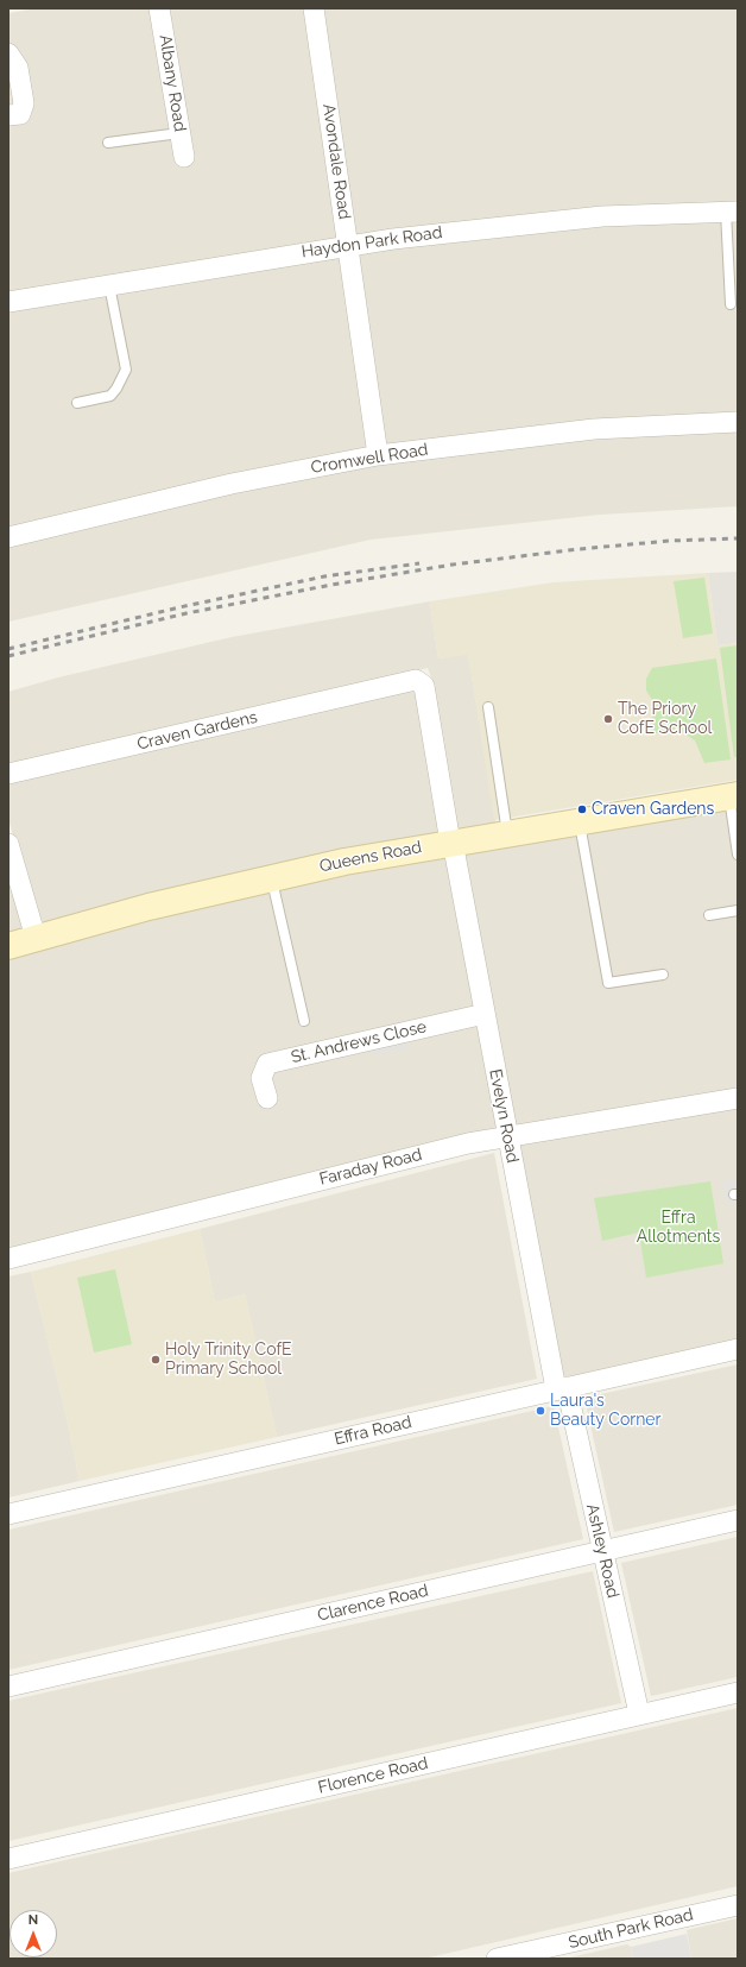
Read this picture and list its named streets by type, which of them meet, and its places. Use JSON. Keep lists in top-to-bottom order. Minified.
{"streets":{"street":["Albany Road","Avondale Road","Haydon Park Road","Cromwell Road","Craven Gardens","Queens Road","St. Andrews Close","Evelyn Road","Faraday Road","Effra Road","Ashley Road","Clarence Road","Florence Road","South Park Road"]},"crossings":[["Avondale Road","Haydon Park Road"],["Avondale Road","Cromwell Road"],["Craven Gardens","Queens Road"],["Craven Gardens","Evelyn Road"],["Queens Road","Evelyn Road"],["St. Andrews Close","Evelyn Road"],["Evelyn Road","Faraday Road"],["Evelyn Road","Effra Road"],["Evelyn Road","Ashley Road"],["Effra Road","Ashley Road"],["Ashley Road","Clarence Road"],["Ashley Road","Florence Road"]],"parks":["Effra Allotments"],"places":["The Priory CofE School","Craven Gardens","Holy Trinity CofE Primary School","Laura's Beauty Corner"],"north":"top"}
